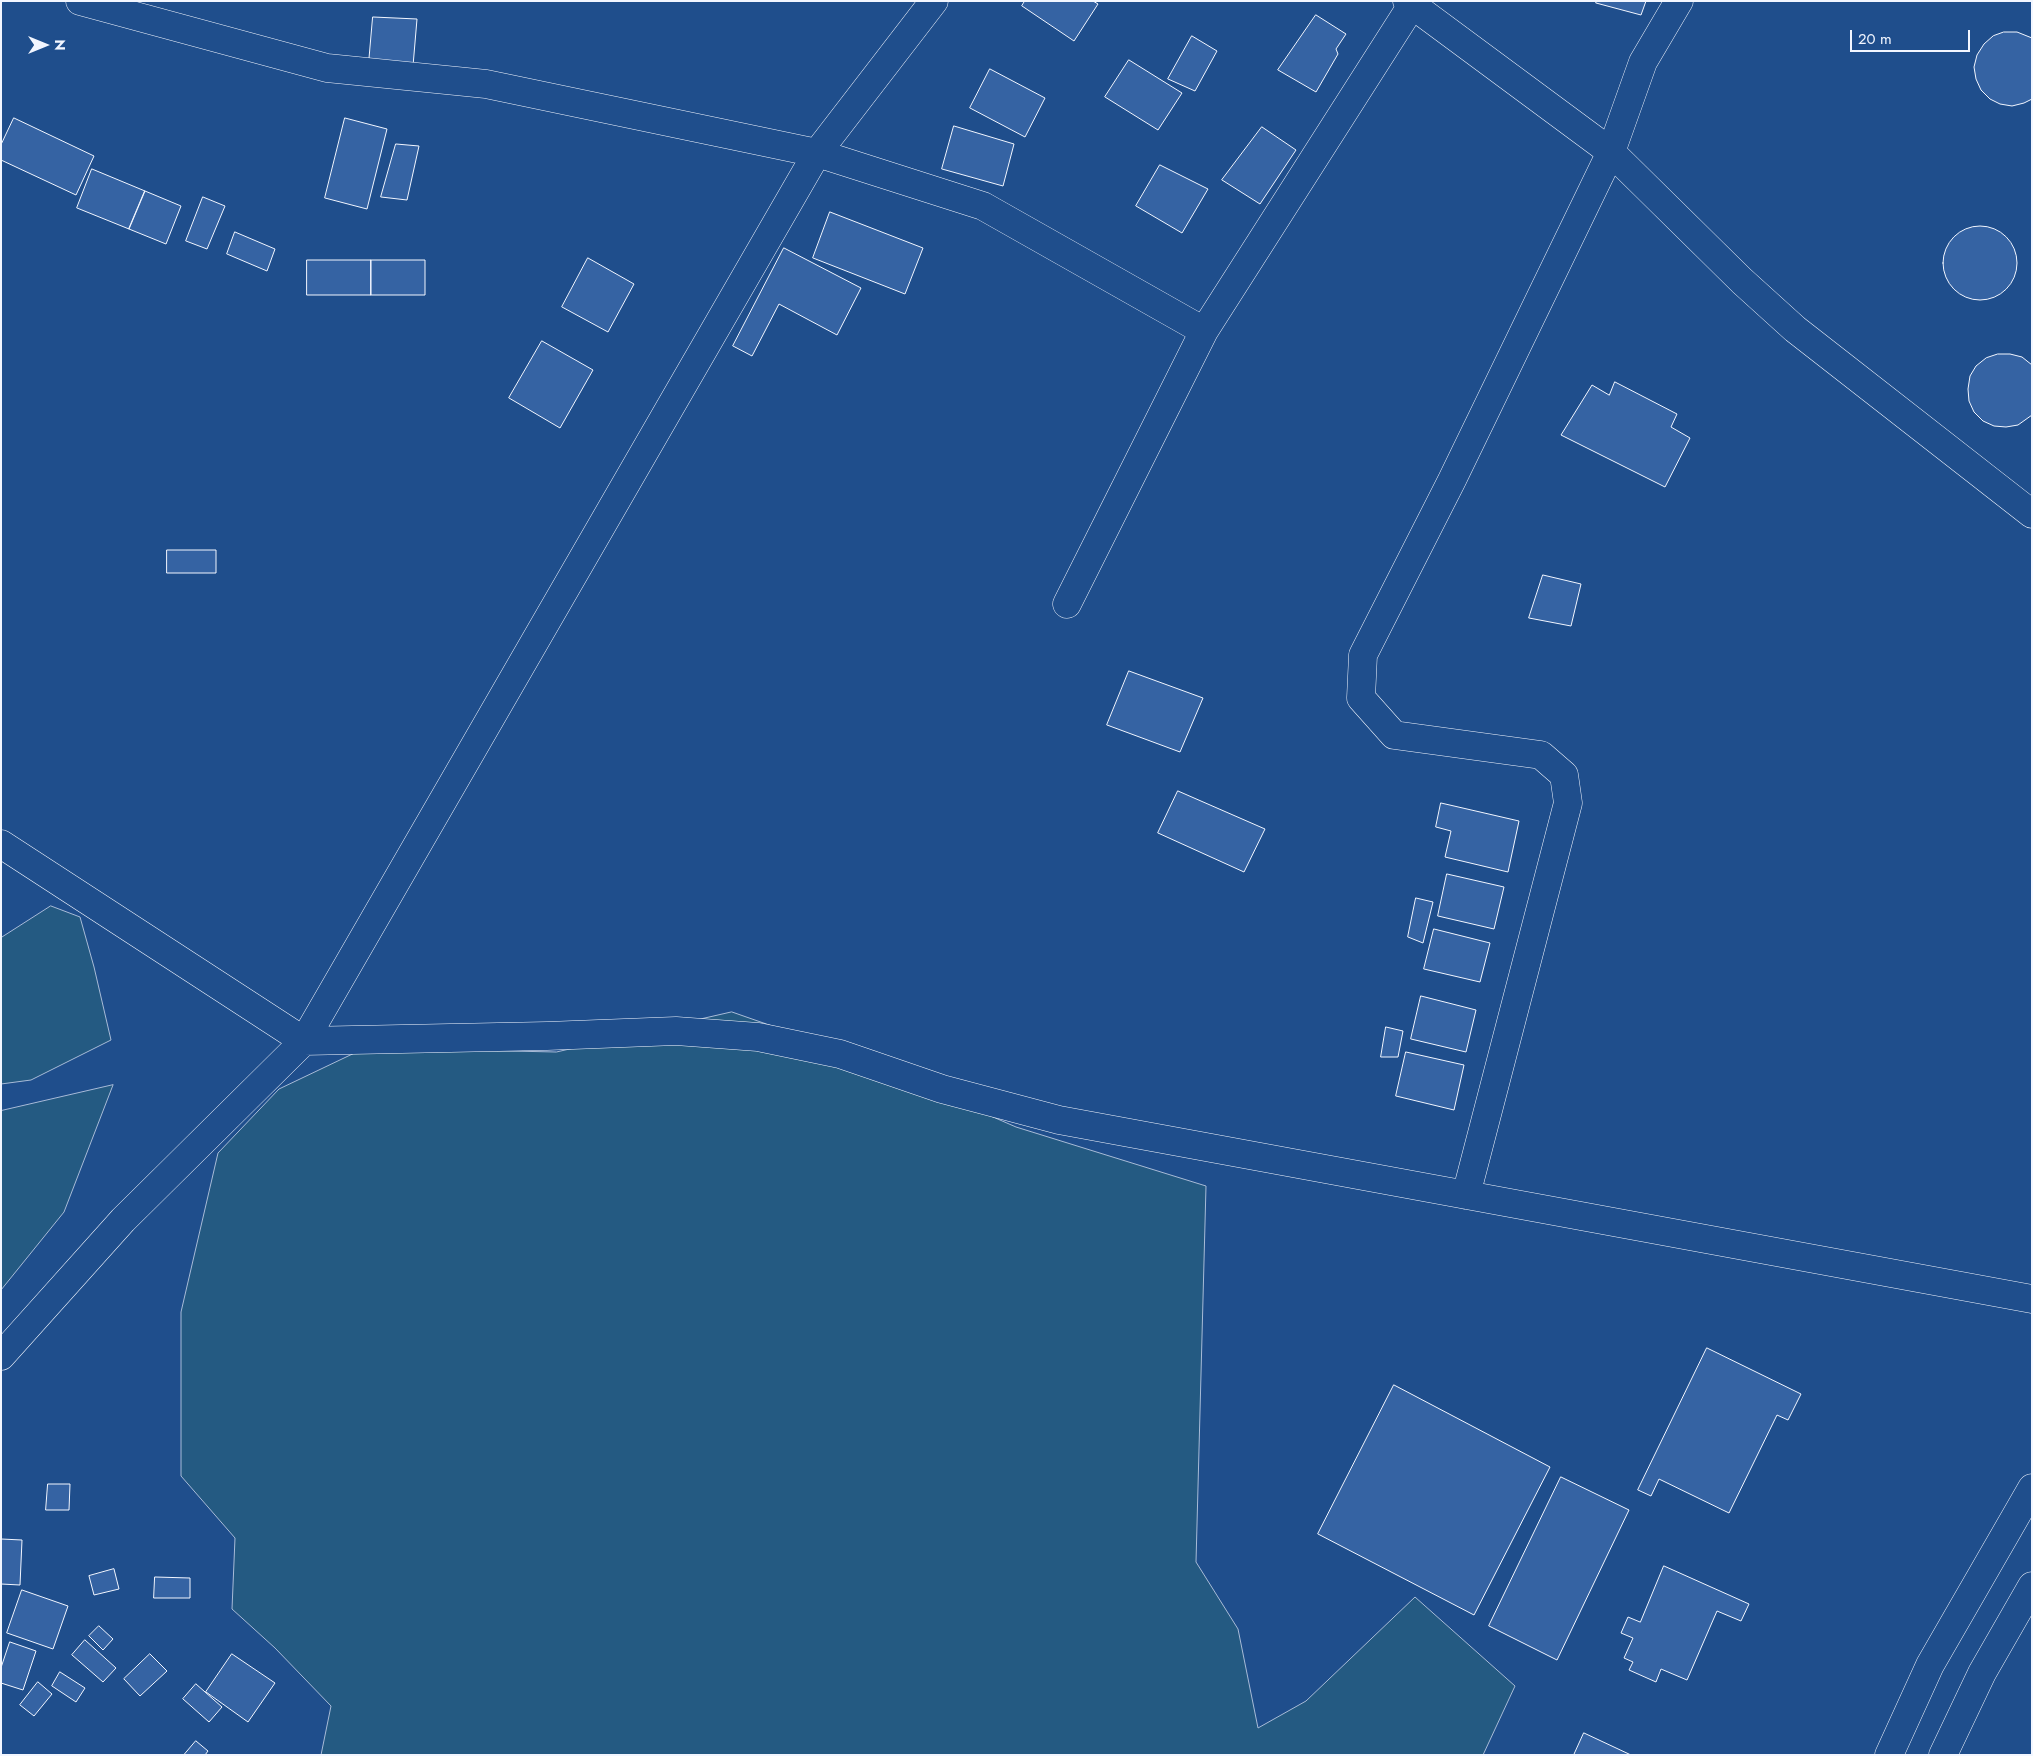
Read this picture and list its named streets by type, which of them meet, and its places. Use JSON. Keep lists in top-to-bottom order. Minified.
{"scale_bar":"20 m","north":"right"}
